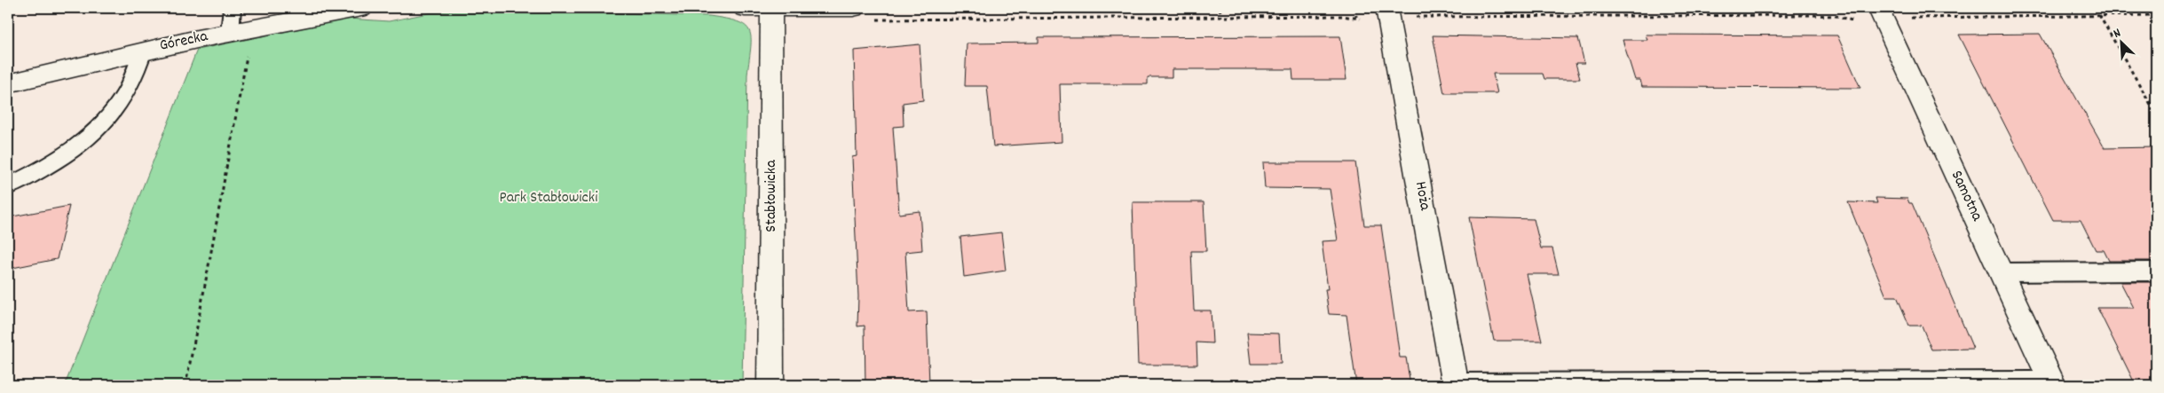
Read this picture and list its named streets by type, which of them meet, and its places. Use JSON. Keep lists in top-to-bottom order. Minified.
{"streets":{"street":["Górecka","Stabłowicka","Hoża","Samotna"]},"parks":["Park Stabłowicki"],"north":"top left"}
